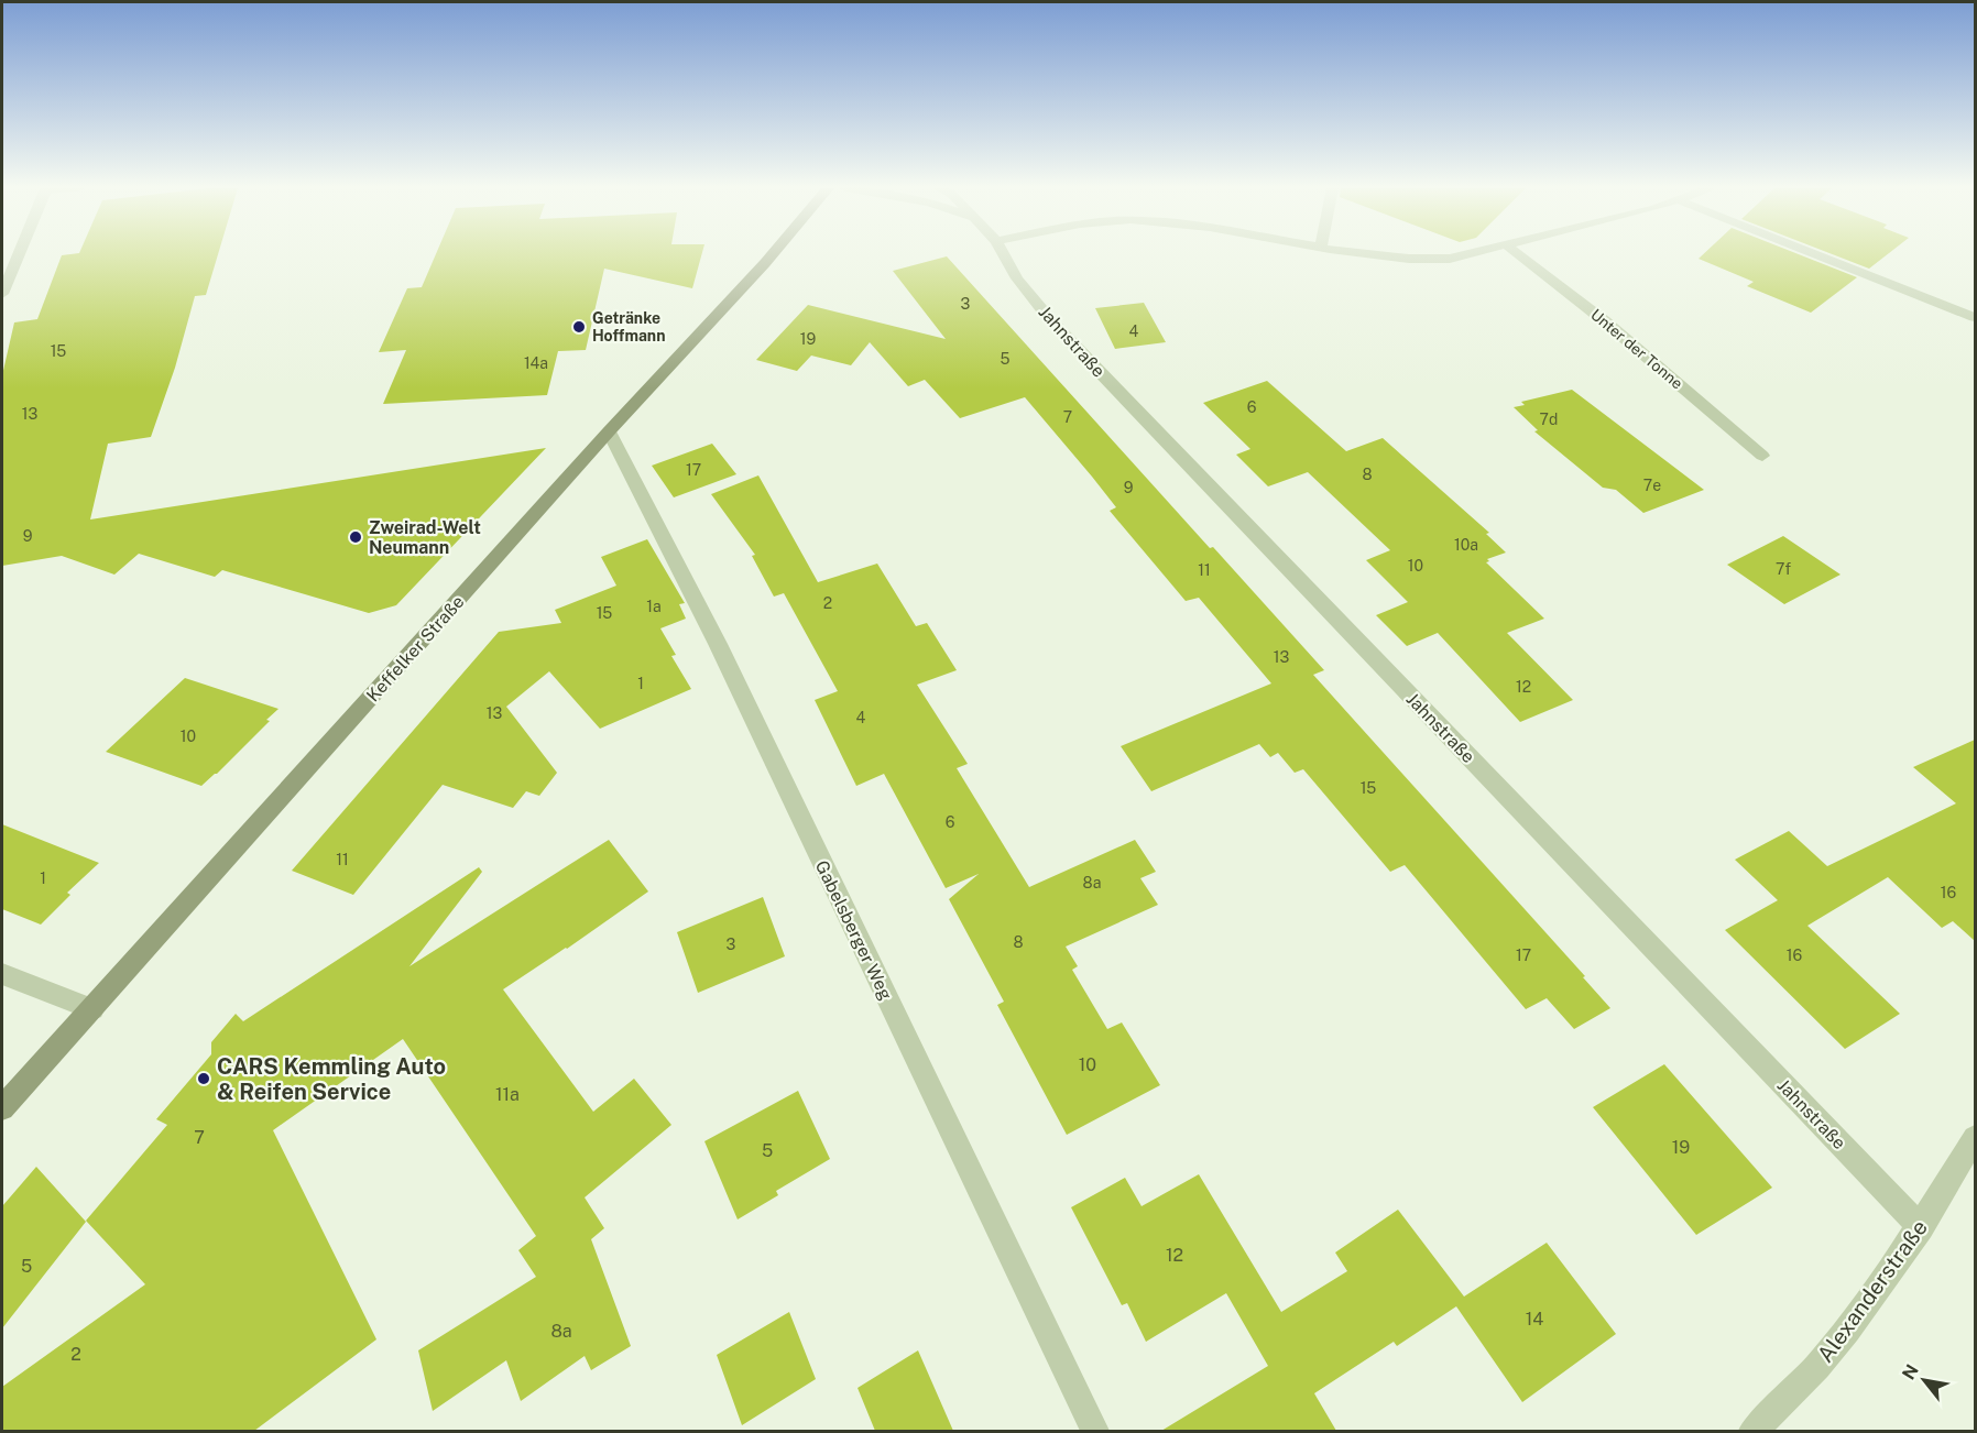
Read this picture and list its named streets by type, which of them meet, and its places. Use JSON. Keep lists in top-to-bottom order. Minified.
{"streets":{"street":["Jahnstraße","Unter der Tonne","Keffelker Straße","Gabelsberger Weg","Alexanderstraße"]},"crossings":[["Jahnstraße","Alexanderstraße"],["Keffelker Straße","Gabelsberger Weg"]],"places":["Getränke Hoffmann","Zweirad-Welt Neumann","CARS Kemmling Auto & Reifen Service"],"house_numbers":["3","4","19","15","5","14a","6","13","7","7d","17","8","7e","9","9","10a","10","7f","11","2","1a","15","13","1","12","13","4","10","15","6","11","1","8a","16","8","3","17","16","10","11a","7","19","5","12","5","14","8a","2"],"north":"top left"}
